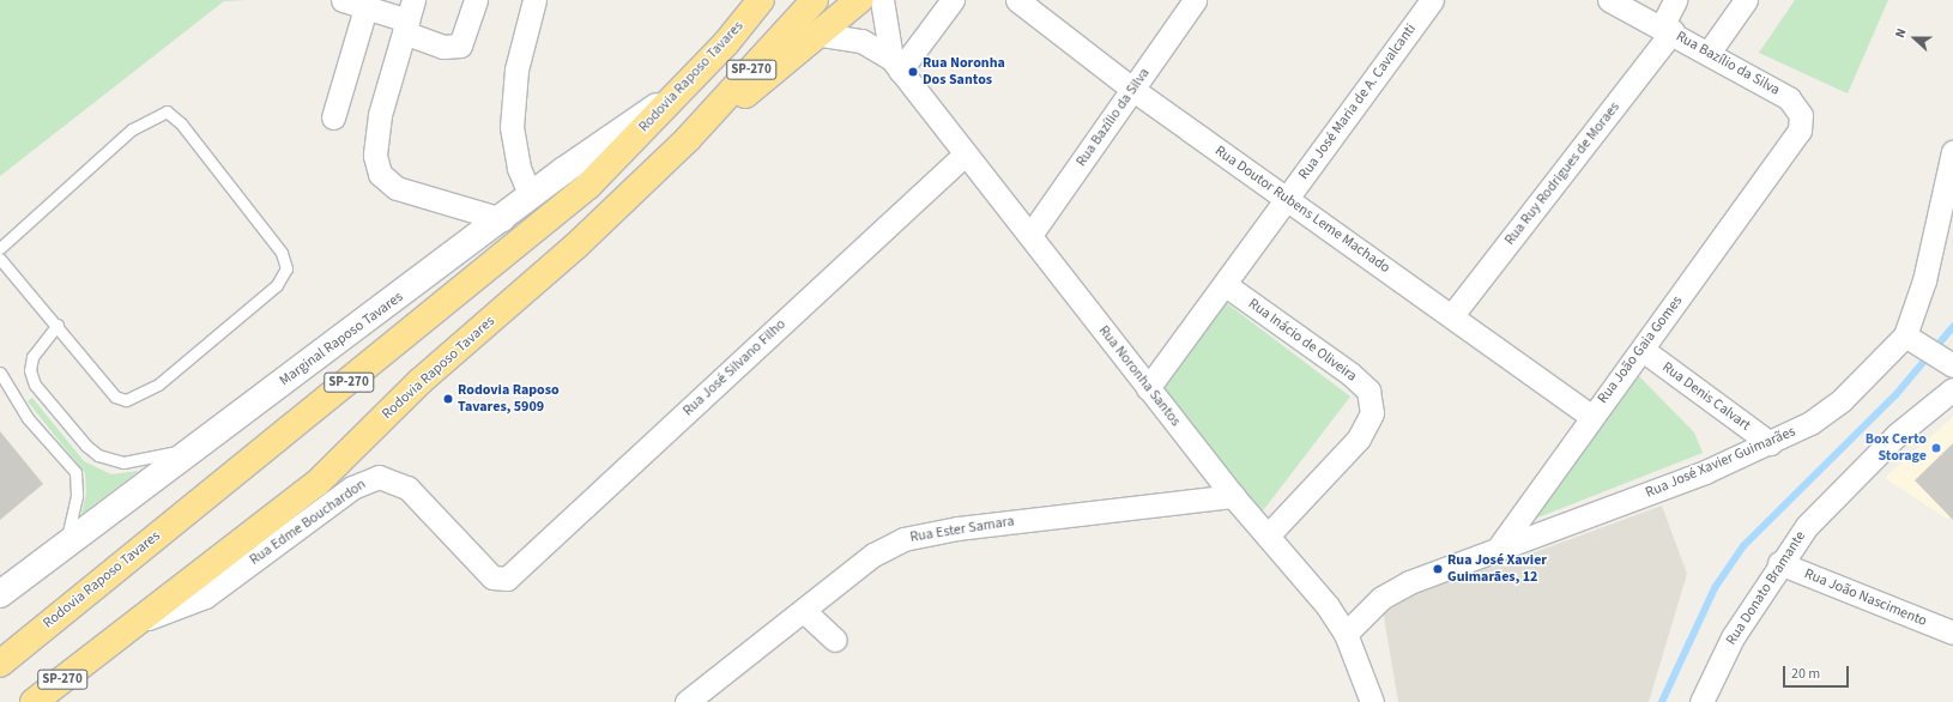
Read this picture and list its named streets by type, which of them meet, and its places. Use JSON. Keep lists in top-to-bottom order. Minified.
{"streets":{"highway":["SP-270","Rodovia Raposo Tavares"],"main road":["Marginal Raposo Tavares"],"street":["Rua Bazílio da Silva","Rua José Maria de A. Cavalcanti","Rua Ruy Rodrigues de Moraes","Rua Doutor Rubens Leme Machado","Rua Inácio de Oliveira","Rua João Gaia Gomes","Rua José Silvano Filho","Rua Noronha Santos","Rua Denis Calvart","Rua José Xavier Guimarães","Rua Edme Bouchardon","Rua Ester Samara","Rua Donato Bramante","Rua João Nascimento"]},"crossings":[["Rua Bazílio da Silva","Rua Ruy Rodrigues de Moraes"],["Rua Bazílio da Silva","Rua Doutor Rubens Leme Machado"],["Rua Bazílio da Silva","Rua João Gaia Gomes"],["Rua Bazílio da Silva","Rua Noronha Santos"],["Rodovia Raposo Tavares","Marginal Raposo Tavares"],["Rodovia Raposo Tavares","Rua Edme Bouchardon"],["Rua José Maria de A. Cavalcanti","Rua Doutor Rubens Leme Machado"],["Rua José Maria de A. Cavalcanti","Rua Inácio de Oliveira"],["Rua José Maria de A. Cavalcanti","Rua Noronha Santos"],["Rua Ruy Rodrigues de Moraes","Rua Doutor Rubens Leme Machado"],["Rua Doutor Rubens Leme Machado","Rua João Gaia Gomes"],["Rua Inácio de Oliveira","Rua Noronha Santos"],["Rua João Gaia Gomes","Rua Denis Calvart"],["Rua João Gaia Gomes","Rua José Xavier Guimarães"],["Rua José Silvano Filho","Rua Noronha Santos"],["Rua José Silvano Filho","Rua Edme Bouchardon"],["Rua Noronha Santos","Rua José Xavier Guimarães"],["Rua Noronha Santos","Rua Ester Samara"],["Rua Denis Calvart","Rua José Xavier Guimarães"],["Rua Donato Bramante","Rua João Nascimento"]],"places":["Rua Noronha Dos Santos","Rodovia Raposo Tavares, 5909","Box Certo Storage","Rua José Xavier Guimarães, 12"],"scale_bar":"20 m","north":"left"}
